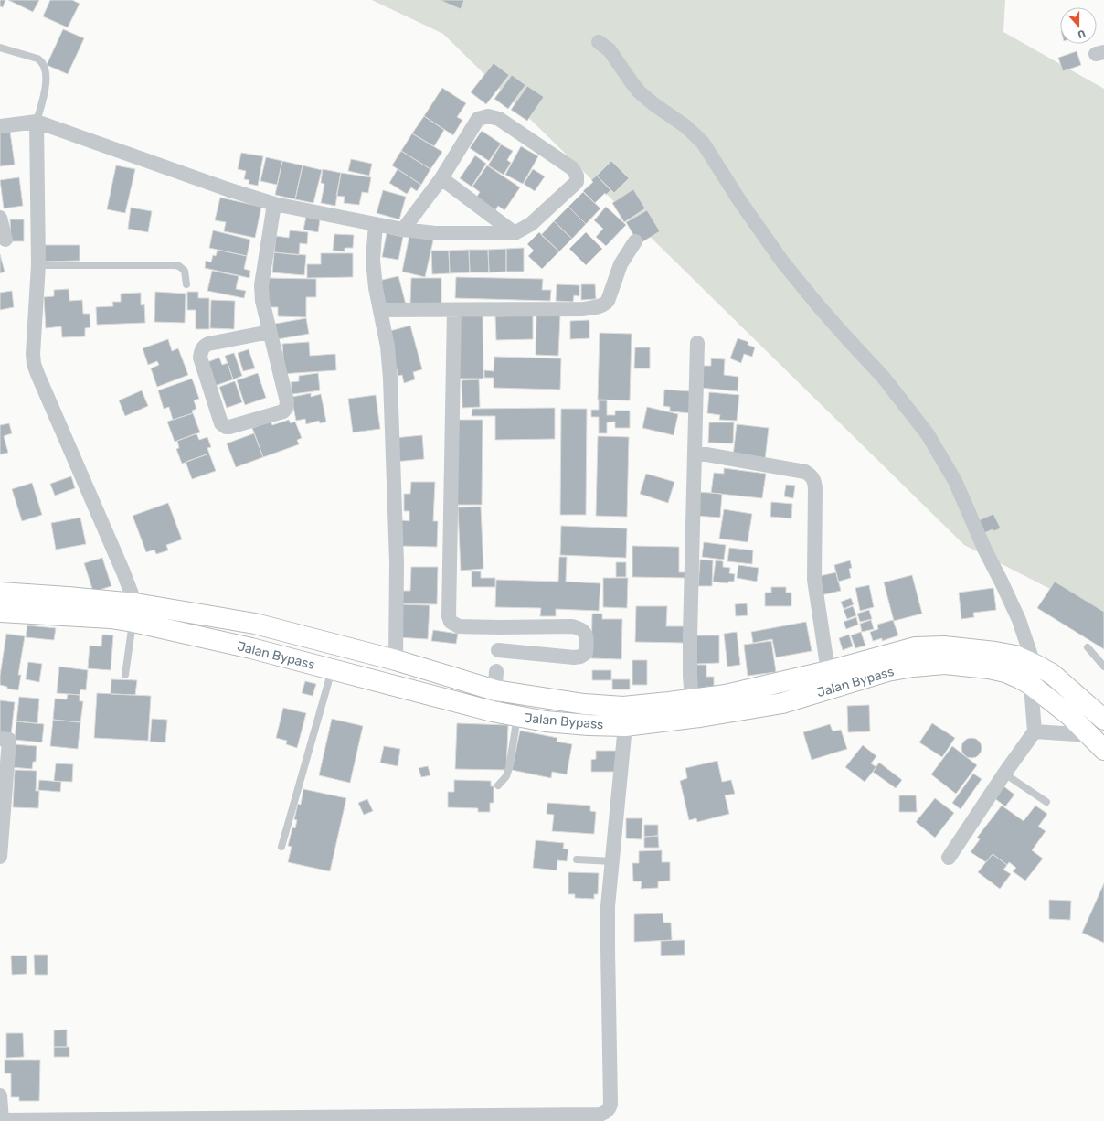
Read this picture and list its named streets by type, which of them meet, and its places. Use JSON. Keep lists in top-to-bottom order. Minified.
{"streets":{"highway":["Jalan Bypass"]},"north":"bottom"}
